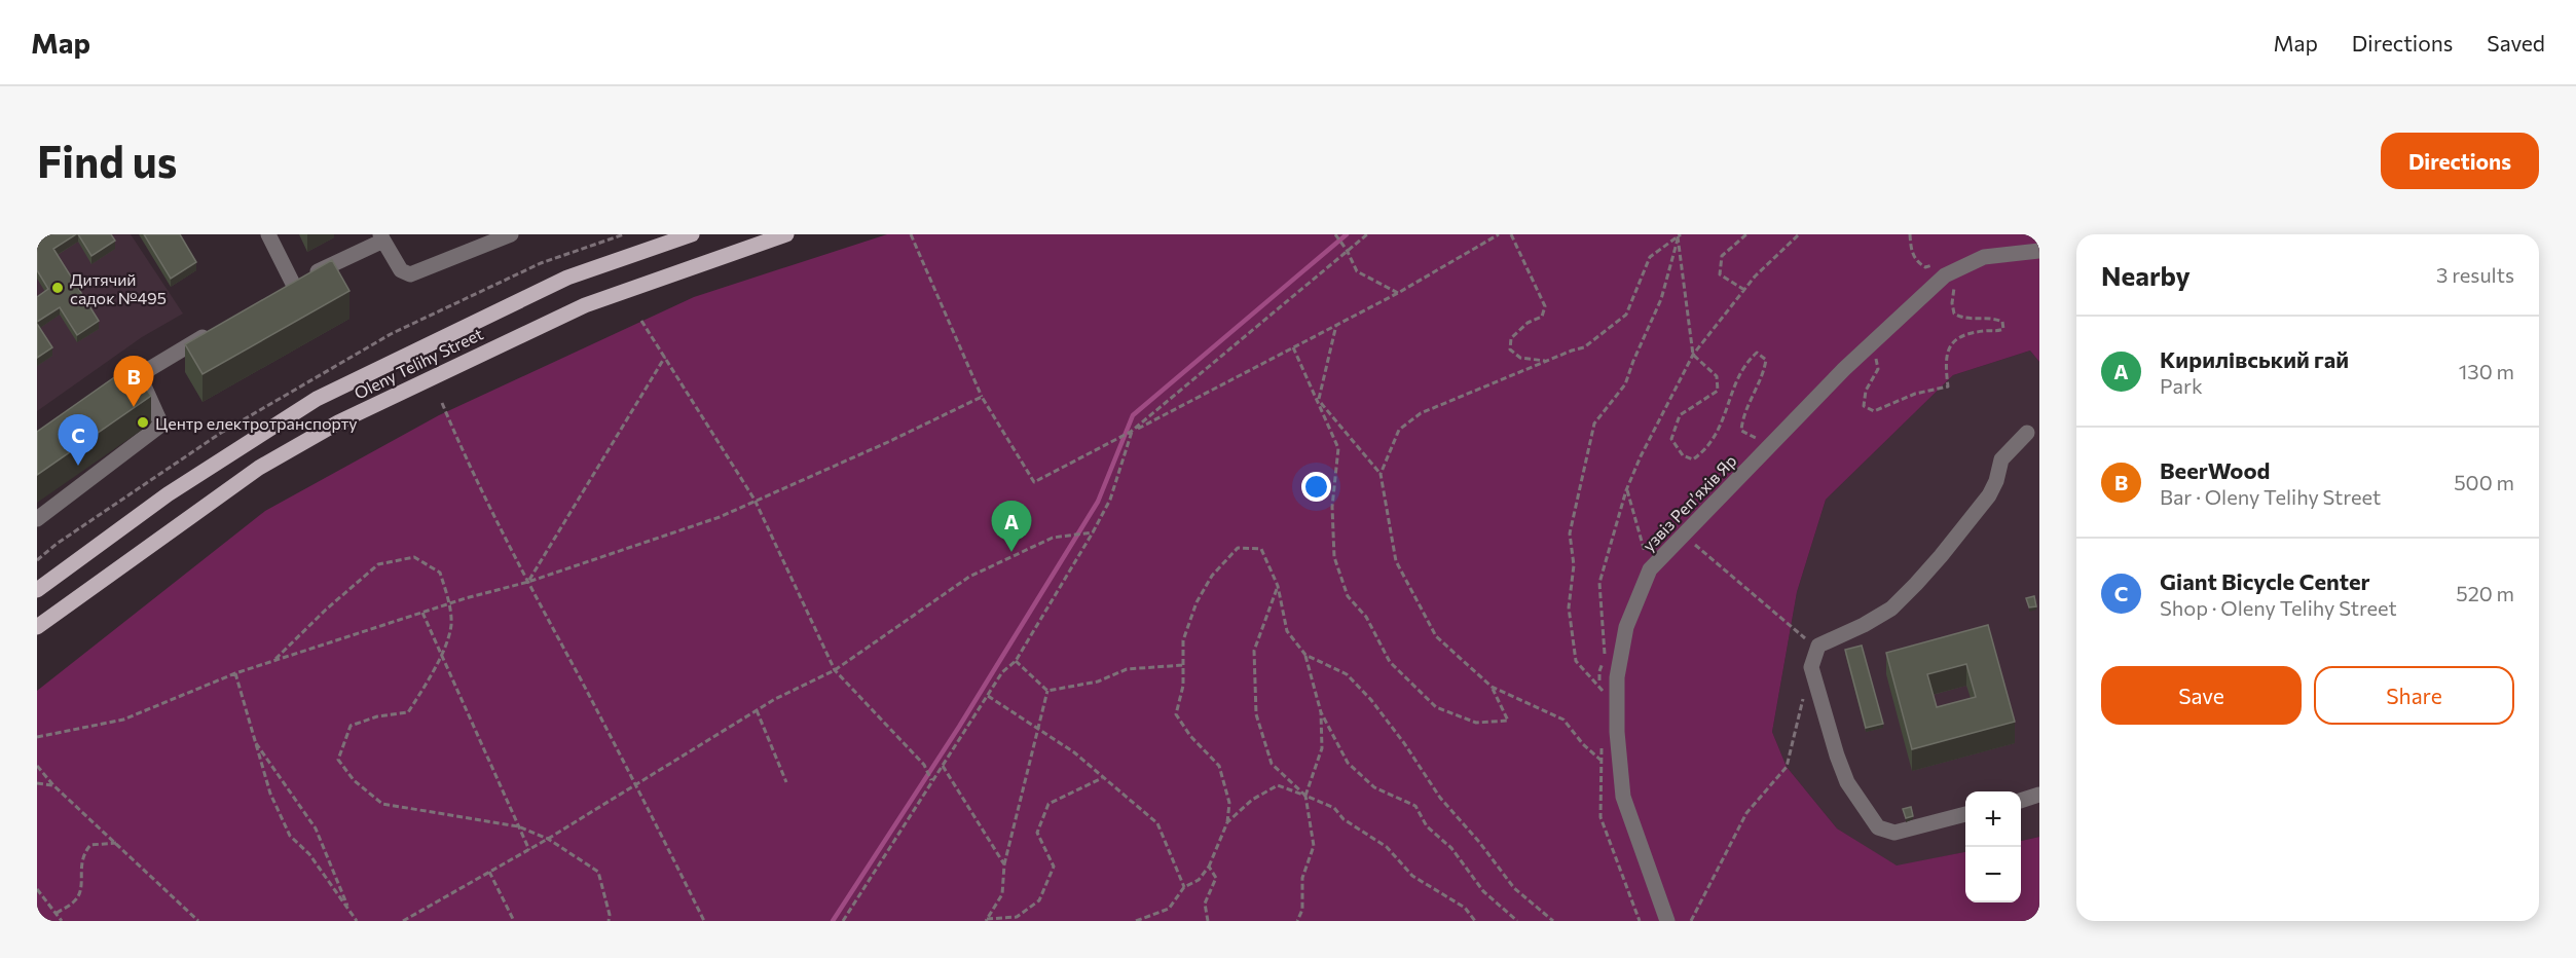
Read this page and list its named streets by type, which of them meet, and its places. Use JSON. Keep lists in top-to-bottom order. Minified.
{"streets":{"main road":["Oleny Telihy Street"],"lane":["узвіз Репʼяхів Яр"]},"places":["Дитячий садок №495","Центр електротранспорту"],"page":{"header":"Map","nav":["Map","Directions","Saved"],"buttons":["Directions",["Save","Share"]],"title":"Find us","heading":["Nearby","3 results"],"list":[{"mark":"A","name":"Кирилівський гай","note":"Park","value":"130 m"},{"mark":"B","name":"BeerWood","note":"Bar · Oleny Telihy Street","value":"500 m"},{"mark":"C","name":"Giant Bicycle Center","note":"Shop · Oleny Telihy Street","value":"520 m"}],"pins":["B","C","A"],"map_buttons":["+","−"]}}
